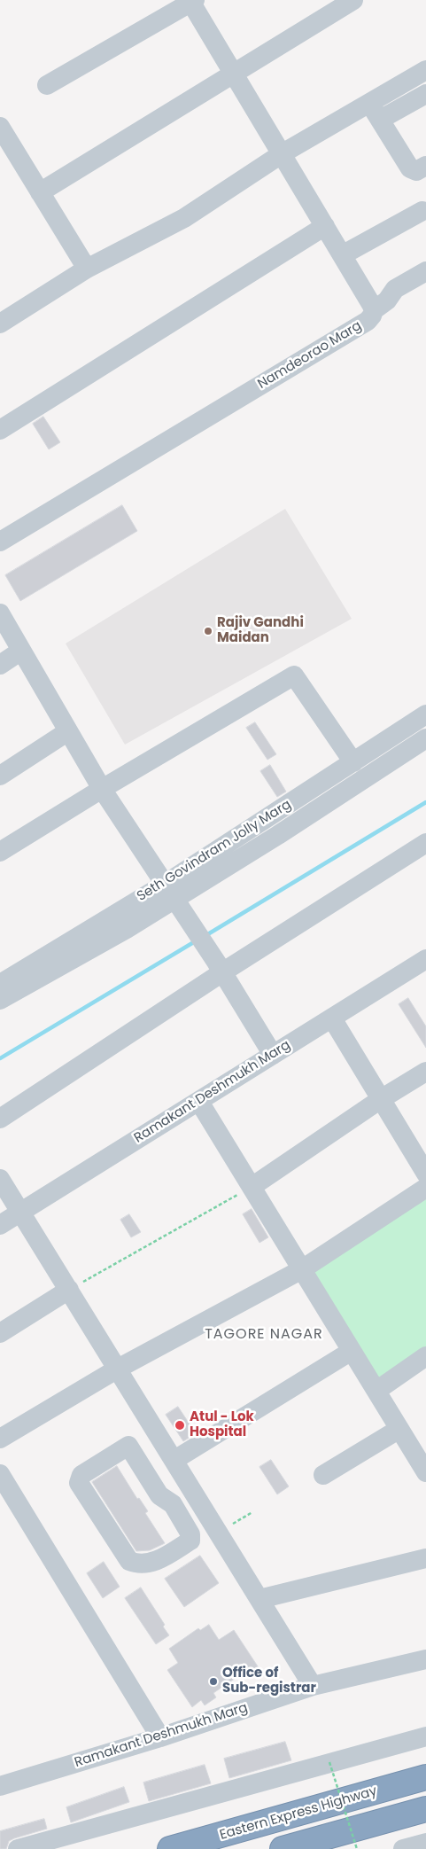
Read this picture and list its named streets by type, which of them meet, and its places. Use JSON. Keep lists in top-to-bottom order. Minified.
{"streets":{"highway":["Eastern Express Highway"],"street":["Namdeorao Marg","Seth Govindram Jolly Marg","Ramakant Deshmukh Marg"]},"districts":["TAGORE NAGAR"],"places":["Rajiv Gandhi Maidan","Atul - Lok Hospital","Office of Sub-registrar"]}
